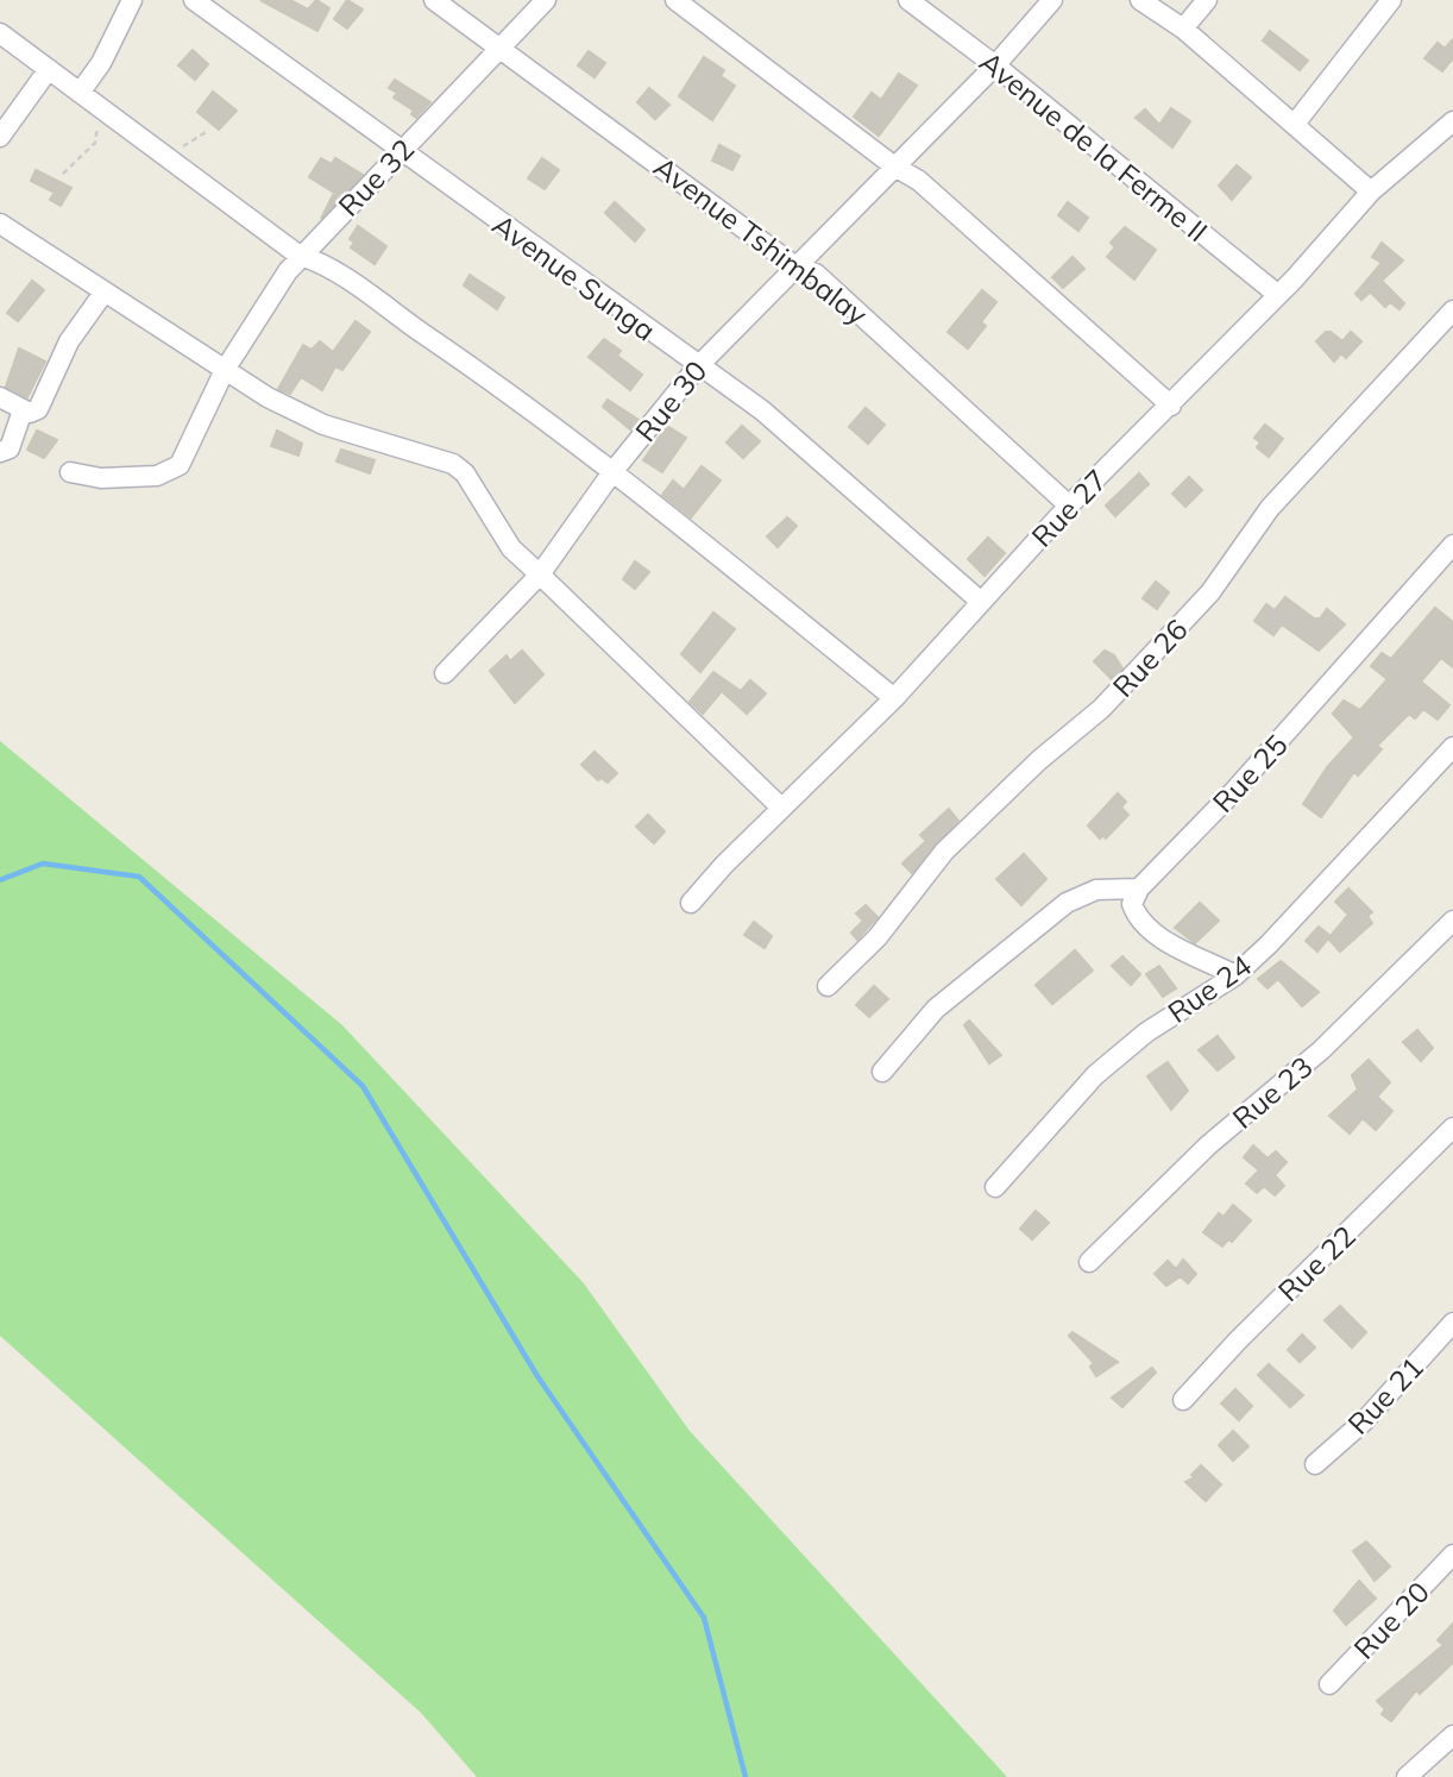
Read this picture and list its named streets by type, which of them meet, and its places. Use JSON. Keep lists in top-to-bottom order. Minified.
{"streets":{"street":["Avenue de la Ferme II","Rue 32","Avenue Tshimbalay","Avenue Sunga","Rue 30","Rue 27","Rue 26","Rue 25","Rue 24","Rue 23","Rue 22","Rue 21","Rue 20"]},"crossings":[["Avenue de la Ferme II","Rue 30"],["Avenue de la Ferme II","Rue 27"],["Rue 32","Avenue Tshimbalay"],["Rue 32","Avenue Sunga"],["Avenue Tshimbalay","Rue 30"],["Avenue Tshimbalay","Rue 27"],["Avenue Sunga","Rue 30"],["Avenue Sunga","Rue 27"]]}
